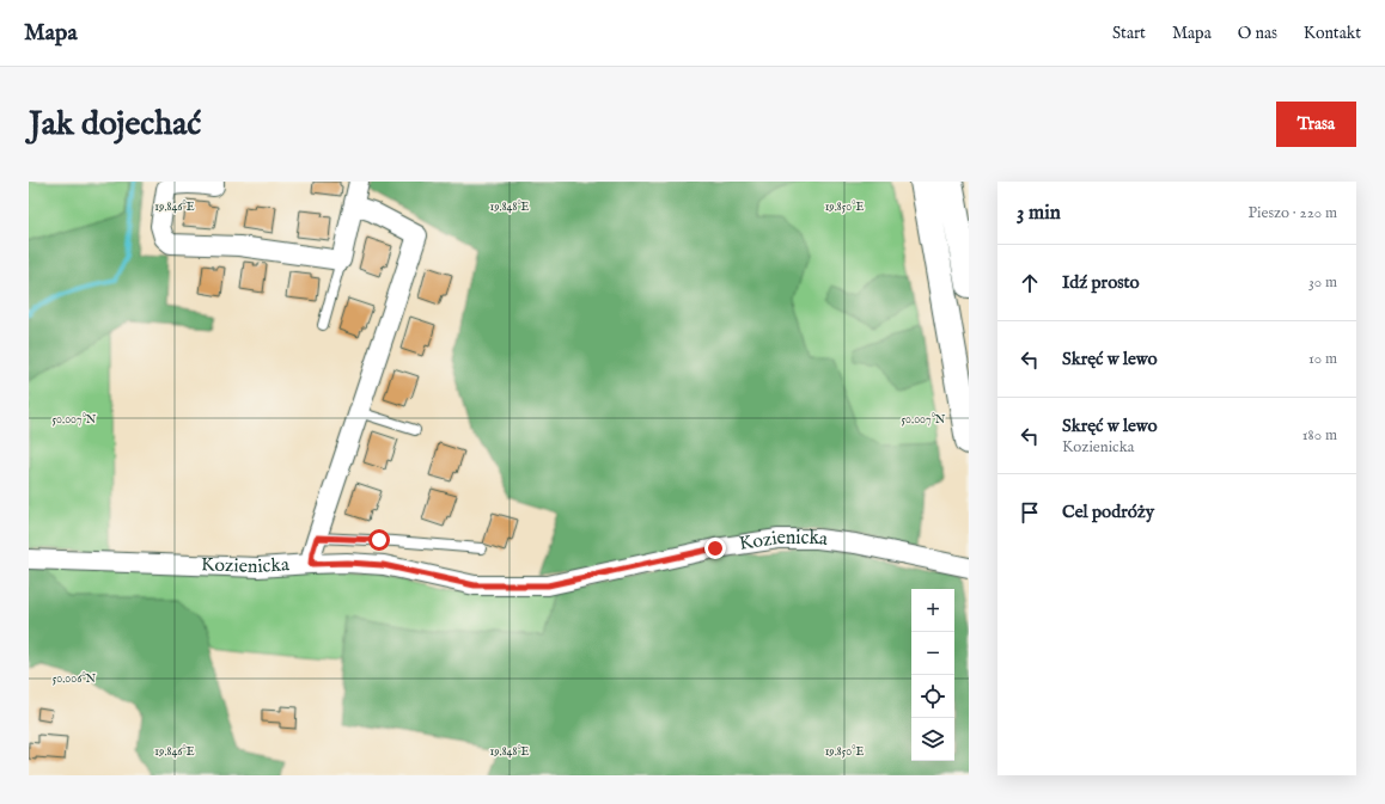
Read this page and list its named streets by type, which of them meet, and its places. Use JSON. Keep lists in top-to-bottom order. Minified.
{"streets":{"street":["Kozienicka"]},"page":{"header":"Mapa","nav":["Start","Mapa","O nas","Kontakt"],"buttons":"Trasa","title":"Jak dojechać","heading":["3 min","Pieszo · 220 m"],"list":[["Idź prosto","30 m"],["Skręć w lewo","10 m"],["Skręć w lewo","Kozienicka","180 m"],"Cel podróży"],"map_buttons":["+","−"]},"coordinates":["19.846°E","19.848°E","19.850°E","50.007°N","50.006°N"]}
